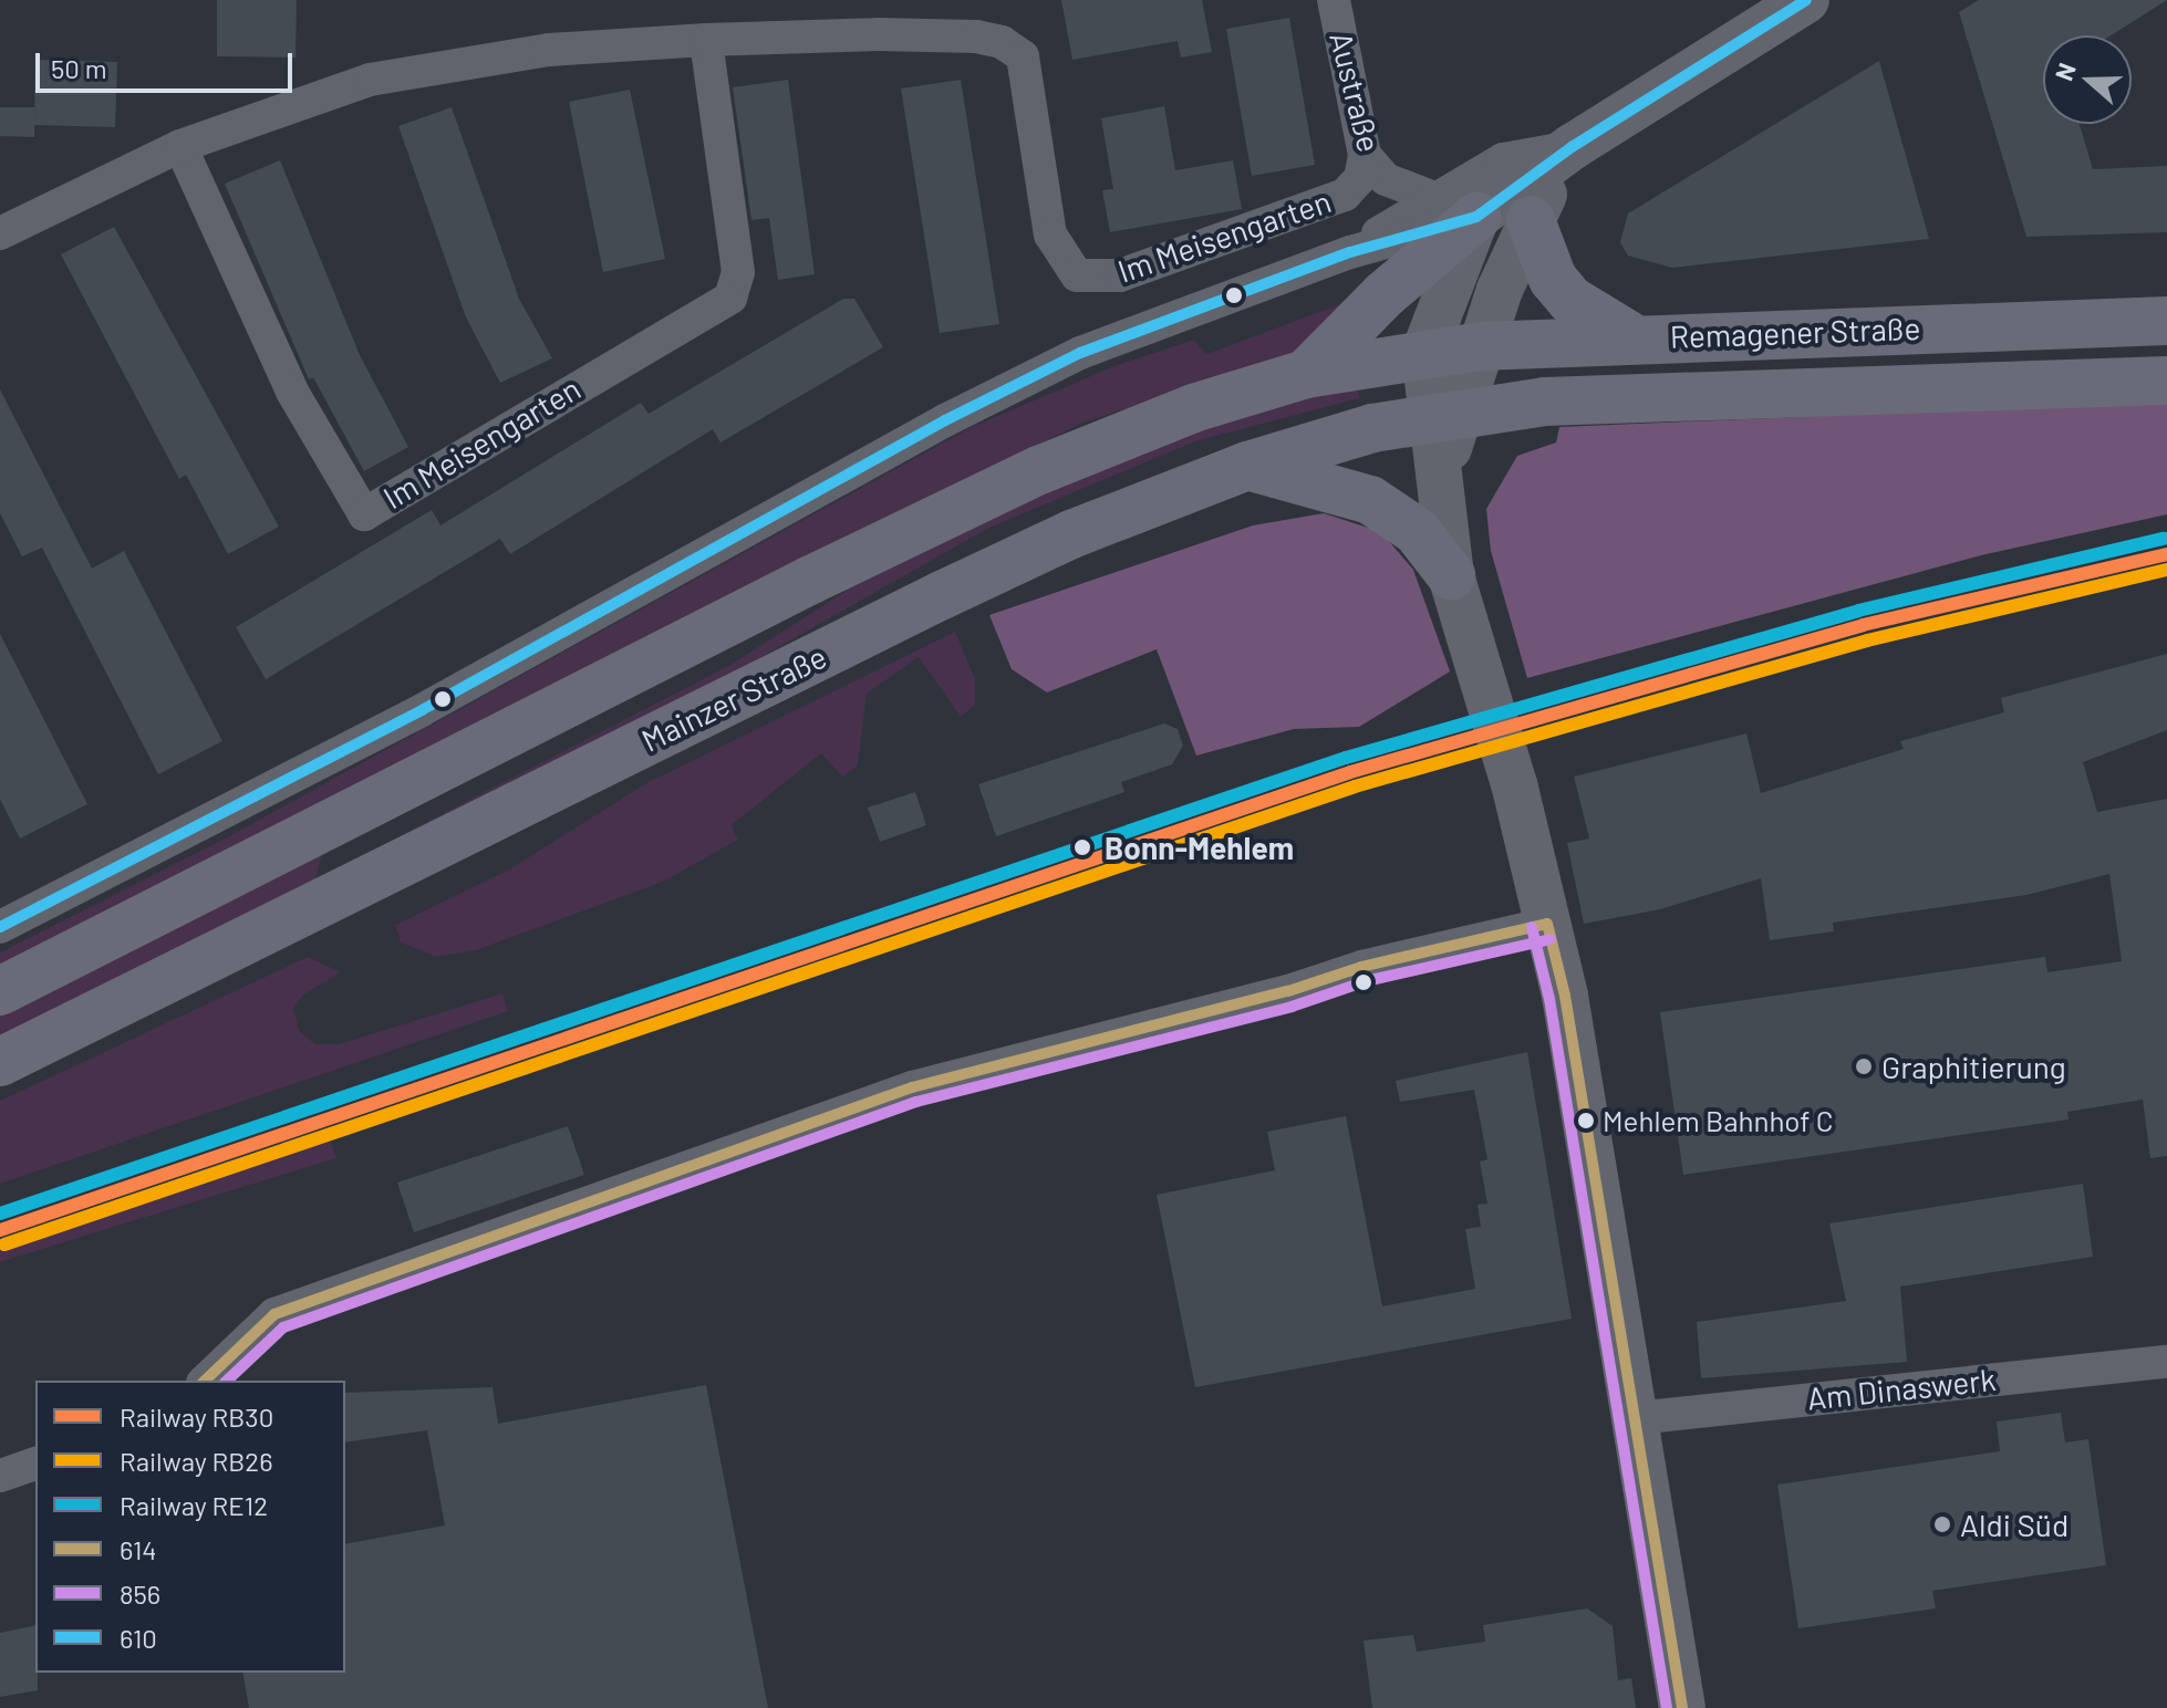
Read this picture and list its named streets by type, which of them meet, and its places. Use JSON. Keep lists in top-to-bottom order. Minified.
{"streets":{"main road":["Remagener Straße","Mainzer Straße"],"street":["Austraße","Im Meisengarten","Am Dinaswerk"]},"crossings":[["Austraße","Im Meisengarten"],["Remagener Straße","Mainzer Straße"]],"places":["Bonn-Mehlem","Graphitierung","Mehlem Bahnhof C","Aldi Süd"],"lines":["transit line 610","rail line RE12","rail line RB30","rail line RB26","transit line 614","transit line 856"],"legend":["Railway RB30","Railway RB26","Railway RE12","614","856","610"],"scale_bar":"50 m","north":"left"}
